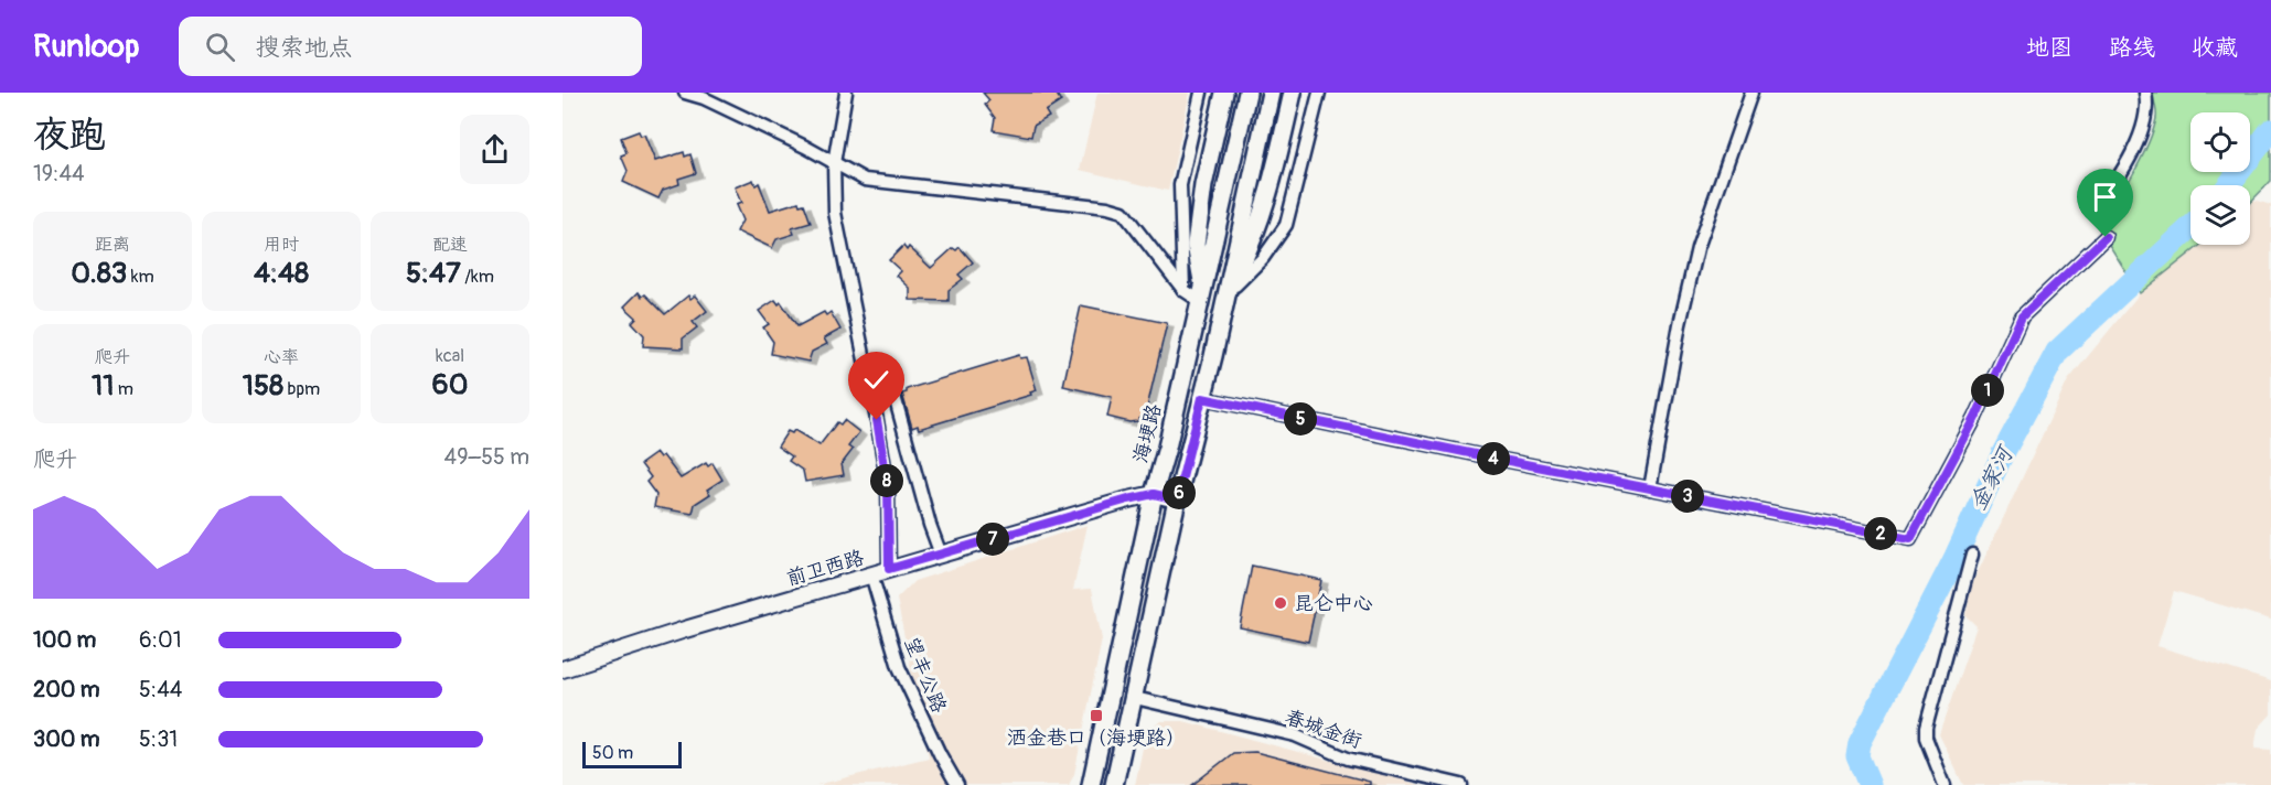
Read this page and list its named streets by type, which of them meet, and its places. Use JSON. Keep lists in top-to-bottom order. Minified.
{"streets":{"main road":["海埂路"],"street":["前卫西路","望丰公路","春城金街"]},"crossings":[["海埂路","前卫西路"],["前卫西路","望丰公路"]],"water":["金家河"],"places":{"other":["昆仑中心"],"transit":["洒金巷口（海埂路）"]},"scale_bar":"50 m","page":{"header":"Runloop","search":"搜索地点","nav":["地图","路线","收藏"],"heading":["夜跑","19:44"],"stats":[["距离","0.83 km"],["用时","4:48"],["配速","5:47 /km"],["爬升","11 m"],["心率","158 bpm"],["kcal","60"]],"pins":["1","5","4","8","6","3","2","7"],"chart":["爬升","49–55 m"],"list":[{"name":"100 m","note":"6:01"},{"name":"200 m","note":"5:44"},{"name":"300 m","note":"5:31"}],"scale":"50 m"}}
